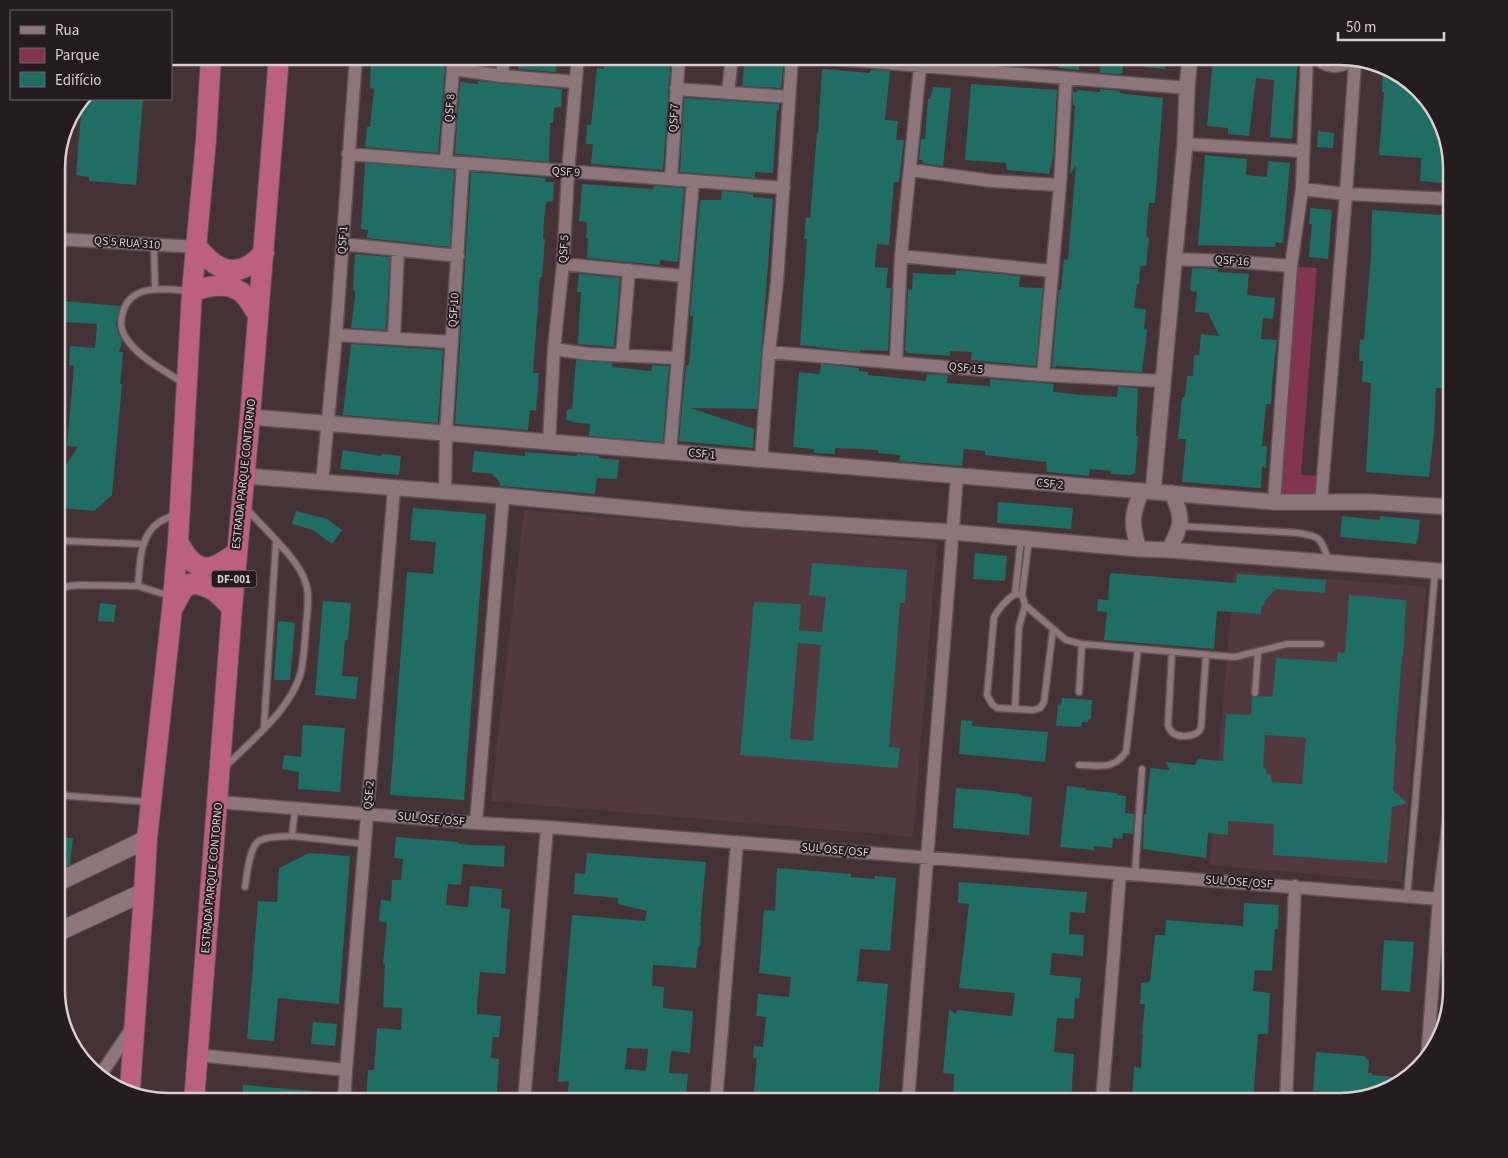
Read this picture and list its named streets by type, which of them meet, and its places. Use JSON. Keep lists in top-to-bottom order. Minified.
{"streets":{"highway":["ESTRADA PARQUE CONTORNO","DF-001"],"street":["QSF 8","QSF 7","QSF 9","QSF 1","QS 5 RUA 310","QSF 5","QSF 16","QSF 10","QSF 15","CSF 1","CSF 2","QSE 2","SUL OSE/OSF"]},"crossings":[["QSF 8","QSF 9"],["QSF 7","QSF 9"],["QSF 9","QSF 1"],["QSF 9","QSF 5"],["QSF 9","QSF 10"],["QSF 1","QSF 10"],["QSF 1","CSF 1"],["QSF 5","CSF 1"],["CSF 1","ESTRADA PARQUE CONTORNO"],["CSF 1","CSF 2"],["ESTRADA PARQUE CONTORNO","SUL OSE/OSF"],["QSE 2","SUL OSE/OSF"]],"legend":["Rua","Parque","Edifício"],"scale_bar":"50 m"}
